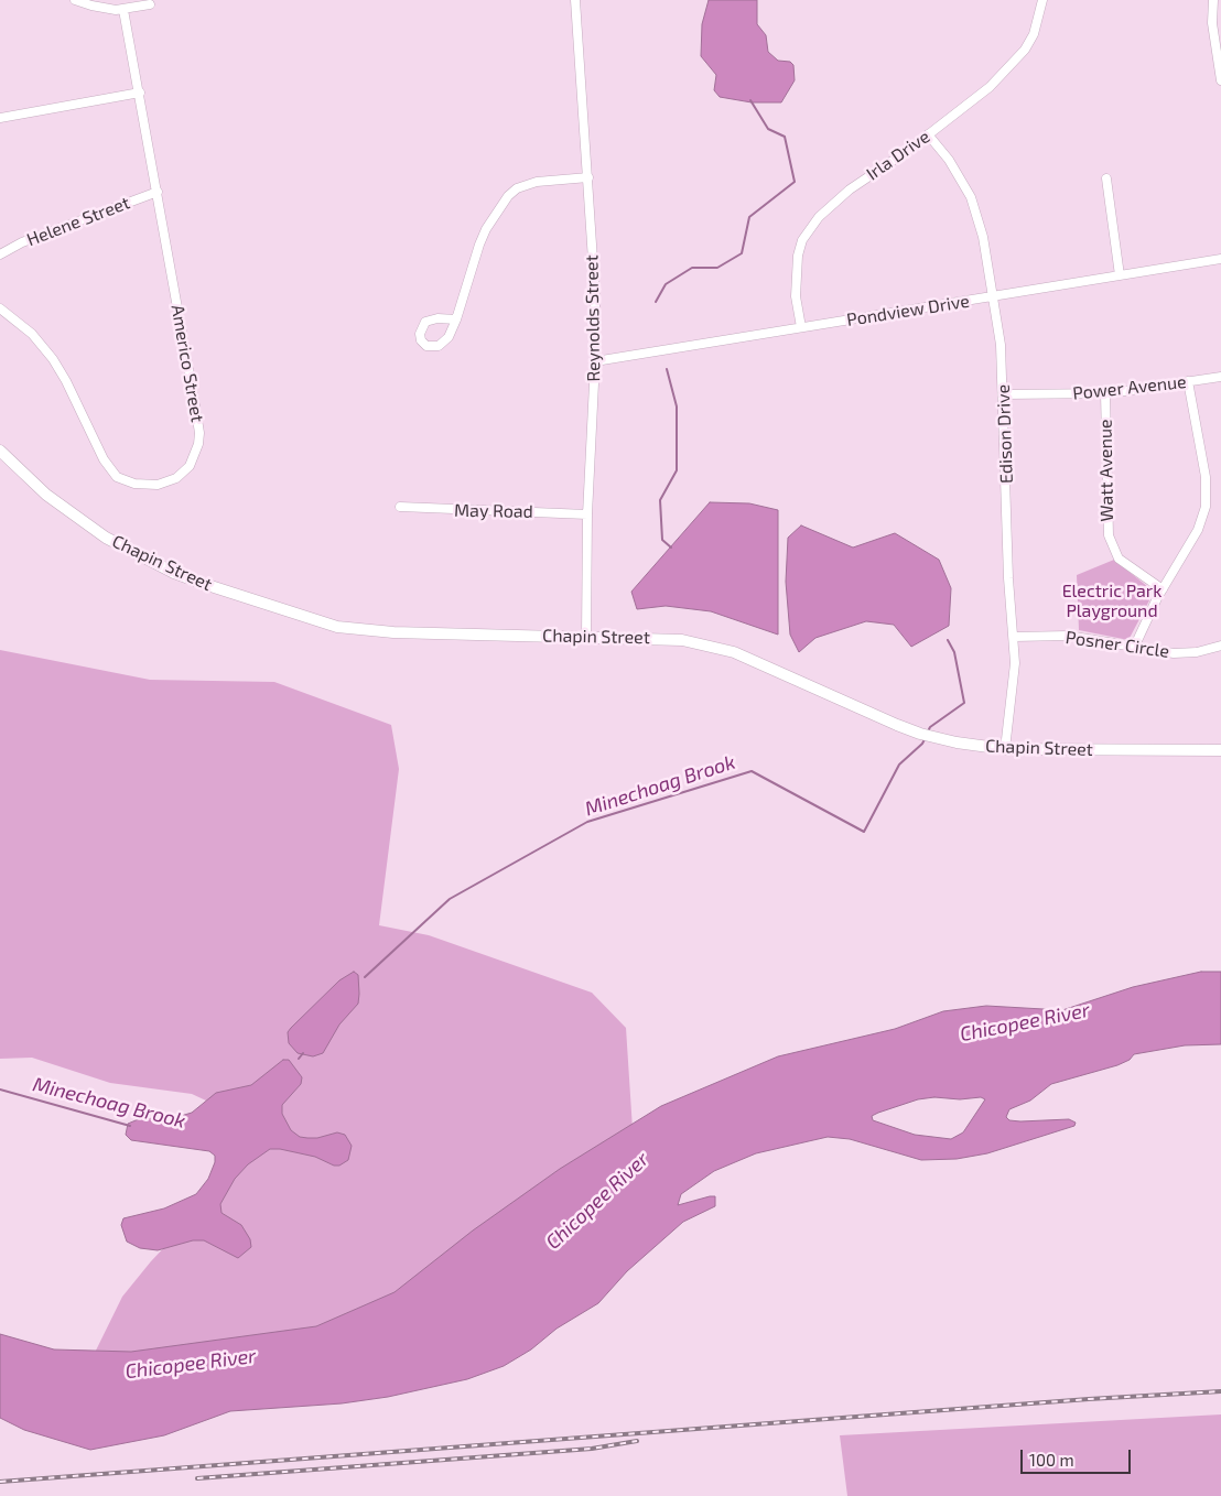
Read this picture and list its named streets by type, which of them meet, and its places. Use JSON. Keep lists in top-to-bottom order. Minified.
{"streets":{"main road":["Chapin Street"],"street":["Irla Drive","Helene Street","Pondview Drive","Reynolds Street","Americo Street","Power Avenue","Edison Drive","Watt Avenue","May Road","Posner Circle"]},"crossings":[["Irla Drive","Pondview Drive"],["Irla Drive","Edison Drive"],["Helene Street","Americo Street"],["Pondview Drive","Reynolds Street"],["Pondview Drive","Edison Drive"],["Reynolds Street","May Road"],["Reynolds Street","Chapin Street"],["Power Avenue","Edison Drive"],["Power Avenue","Watt Avenue"],["Edison Drive","Chapin Street"],["Edison Drive","Posner Circle"]],"water":["Minechoag Brook","Chicopee River"],"parks":["Electric Park Playground"],"scale_bar":"100 m"}
